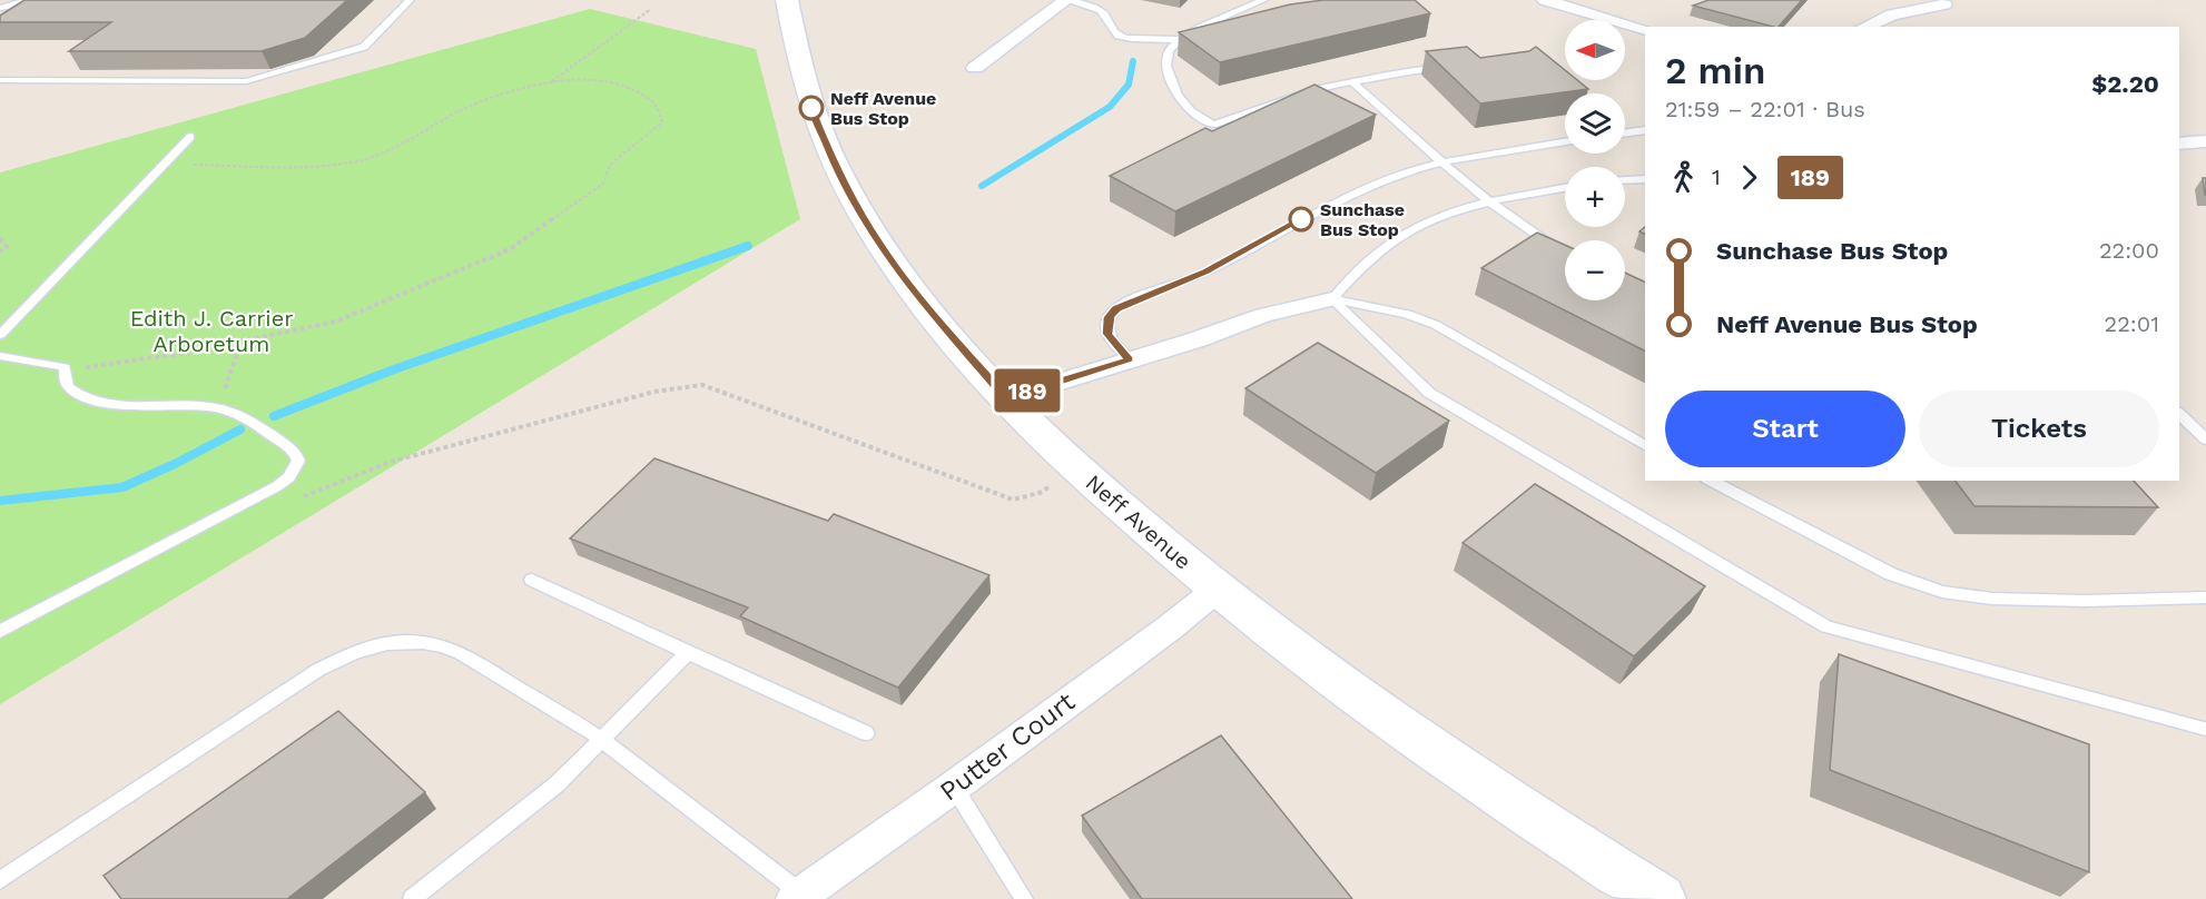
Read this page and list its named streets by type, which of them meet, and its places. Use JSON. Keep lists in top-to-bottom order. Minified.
{"streets":{"main road":["Neff Avenue"],"street":["Putter Court"]},"crossings":[["Neff Avenue","Putter Court"]],"parks":["Edith J. Carrier Arboretum"],"places":["Neff Avenue Bus Stop","Sunchase Bus Stop"],"lines":["bus line 189"],"north":"left","page":{"on_map":"189","map_buttons":["+","−"],"heading":["2 min","21:59 – 22:01 · Bus","$2.20"],"legs":["1","189"],"list":[{"name":"Sunchase Bus Stop","value":"22:00"},{"name":"Neff Avenue Bus Stop","value":"22:01"}],"buttons":["Start","Tickets"]}}
